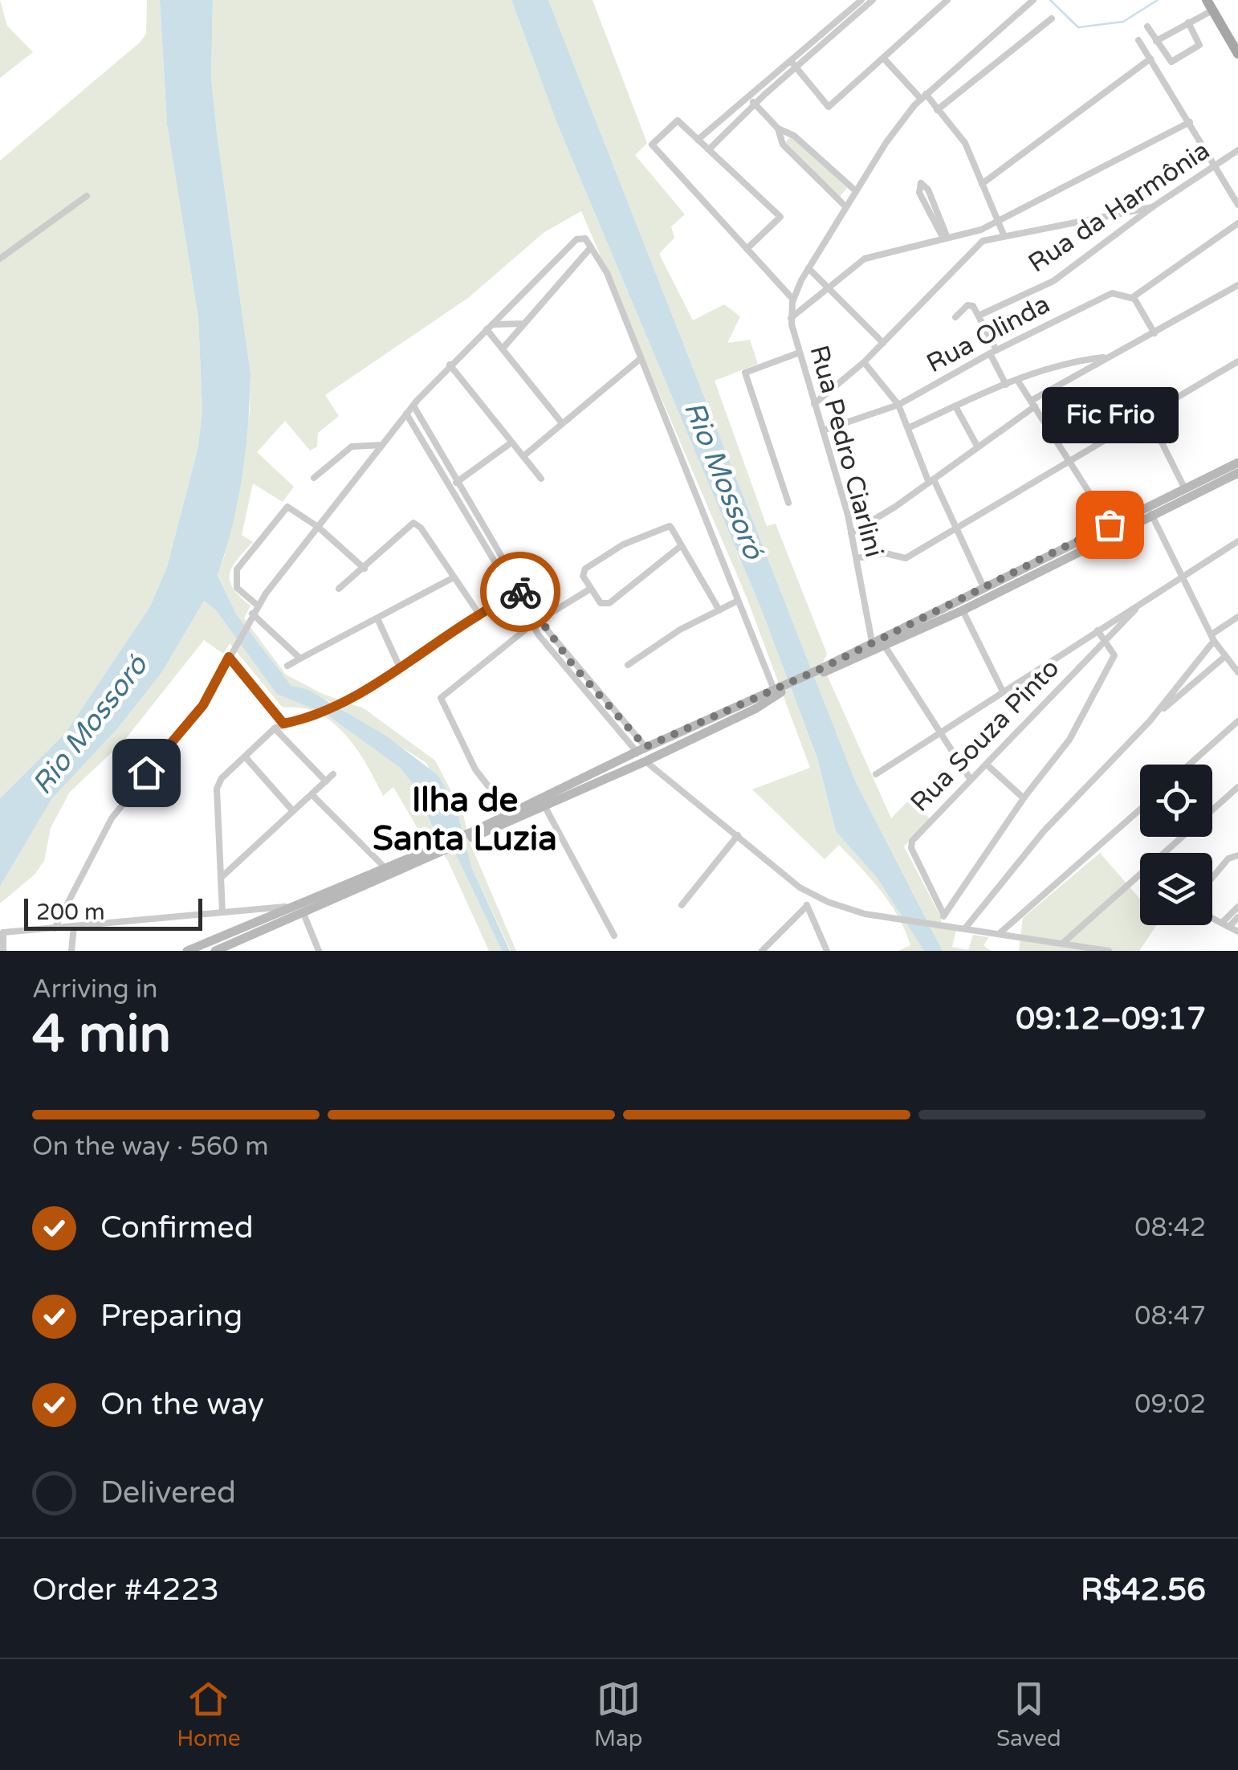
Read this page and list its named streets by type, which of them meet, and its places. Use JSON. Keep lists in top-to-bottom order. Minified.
{"streets":{"street":["Rua da Harmônia","Rua Olinda","Rua Pedro Ciarlini","Rua Souza Pinto"]},"crossings":[["Rua Olinda","Rua Pedro Ciarlini"]],"districts":["Ilha de Santa Luzia"],"water":["Rio Mossoró"],"places":["Fic Frio"],"scale_bar":"200 m","page":{"bubble":"Fic Frio","scale":"200 m","heading":["4 min","Arriving in","09:12–09:17"],"panel":["Order #4223","R$42.56"],"bar":"On the way · 560 m","list":[["Confirmed","08:42"],["Preparing","08:47"],["On the way","09:02"],"Delivered"],"tabs":["Home","Map","Saved"]}}
